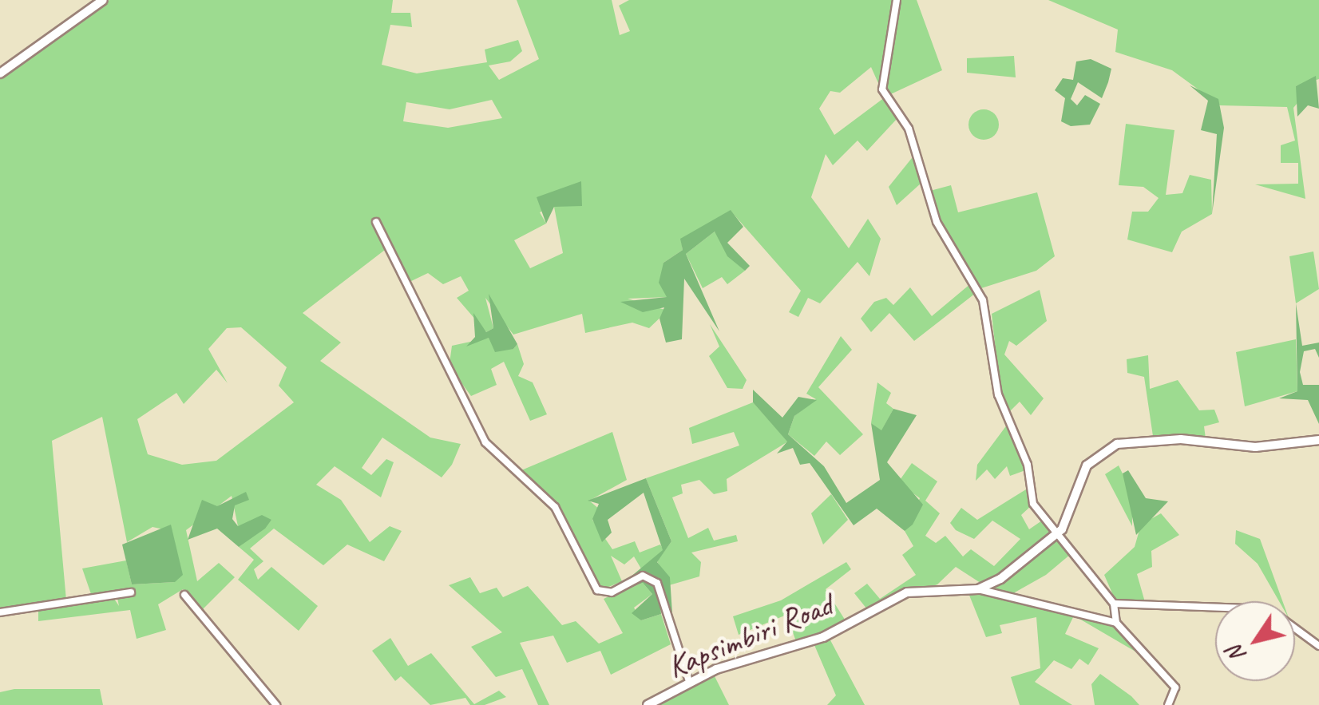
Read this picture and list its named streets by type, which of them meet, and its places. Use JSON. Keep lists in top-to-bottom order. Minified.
{"streets":{"street":["Kapsimbiri Road"]},"north":"bottom left"}
